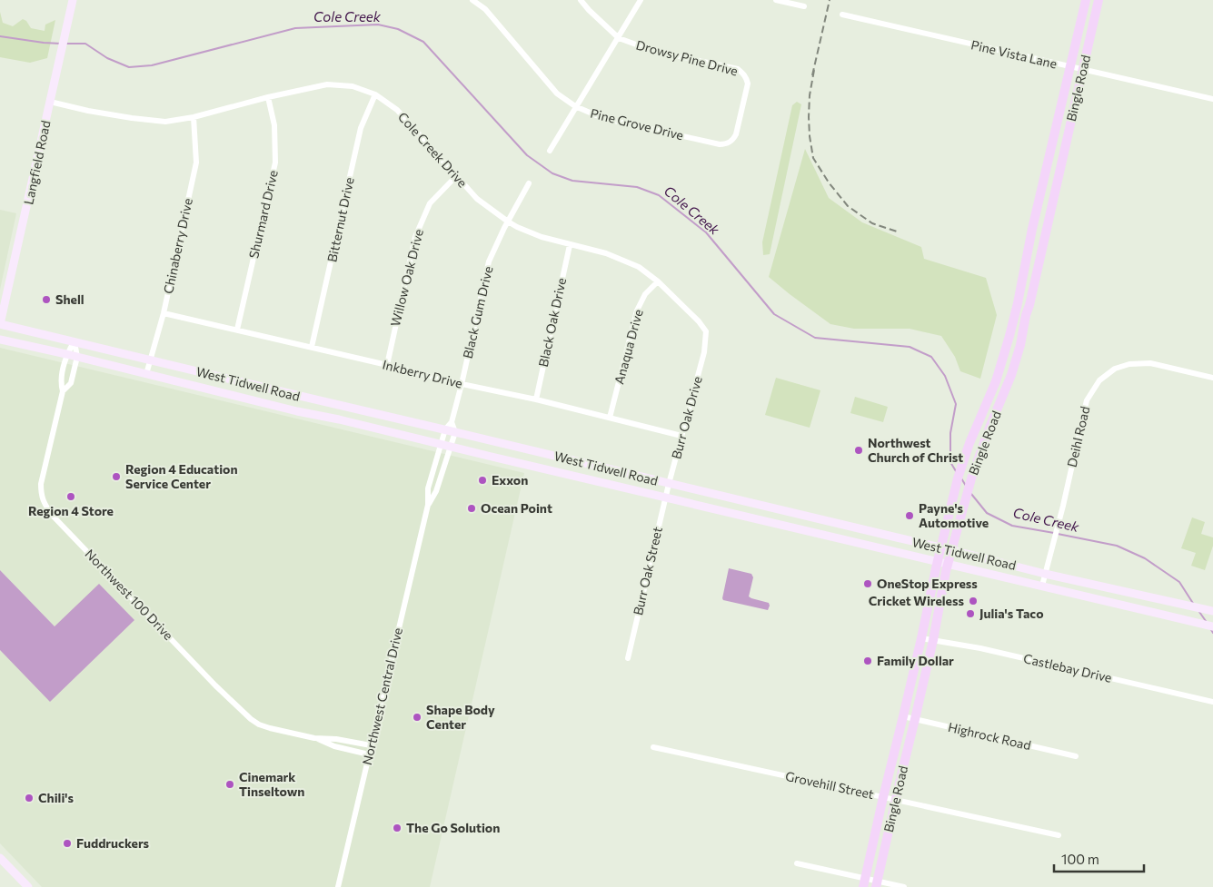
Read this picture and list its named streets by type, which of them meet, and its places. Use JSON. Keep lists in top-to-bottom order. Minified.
{"streets":{"main road":["Bingle Road","Langfield Road","West Tidwell Road"],"street":["Pine Vista Lane","Drowsy Pine Drive","Pine Grove Drive","Cole Creek Drive","Shurmard Drive","Bitternut Drive","Chinaberry Drive","Willow Oak Drive","Black Gum Drive","Black Oak Drive","Anaqua Drive","Inkberry Drive","Burr Oak Drive","Deihl Road","Burr Oak Street","Northwest 100 Drive","Castlebay Drive","Northwest Central Drive","Highrock Road","Grovehill Street"]},"crossings":[["Pine Vista Lane","Bingle Road"],["Drowsy Pine Drive","Pine Grove Drive"],["Bingle Road","West Tidwell Road"],["Bingle Road","Castlebay Drive"],["Bingle Road","Highrock Road"],["Bingle Road","Grovehill Street"],["Cole Creek Drive","Langfield Road"],["Cole Creek Drive","Shurmard Drive"],["Cole Creek Drive","Bitternut Drive"],["Cole Creek Drive","Chinaberry Drive"],["Cole Creek Drive","Willow Oak Drive"],["Cole Creek Drive","Black Gum Drive"],["Cole Creek Drive","Black Oak Drive"],["Cole Creek Drive","Anaqua Drive"],["Cole Creek Drive","Burr Oak Drive"],["Langfield Road","West Tidwell Road"],["Shurmard Drive","Inkberry Drive"],["Bitternut Drive","Inkberry Drive"],["Chinaberry Drive","Inkberry Drive"],["Chinaberry Drive","West Tidwell Road"],["Willow Oak Drive","Inkberry Drive"],["Black Gum Drive","Inkberry Drive"],["Black Gum Drive","West Tidwell Road"],["Black Gum Drive","Northwest Central Drive"],["Black Oak Drive","Inkberry Drive"],["Anaqua Drive","Inkberry Drive"],["Inkberry Drive","Burr Oak Drive"],["West Tidwell Road","Burr Oak Drive"],["West Tidwell Road","Deihl Road"],["West Tidwell Road","Burr Oak Street"],["West Tidwell Road","Northwest 100 Drive"],["West Tidwell Road","Northwest Central Drive"],["Burr Oak Drive","Burr Oak Street"],["Northwest 100 Drive","Northwest Central Drive"]],"water":["Cole Creek"],"places":["Shell","Northwest Church of Christ","Region 4 Education Service Center","Exxon","Region 4 Store","Ocean Point","Payne's Automotive","OneStop Express","Cricket Wireless","Julia's Taco","Family Dollar","Shape Body Center","Cinemark Tinseltown","Chili's","The Go Solution","Fuddruckers"],"scale_bar":"100 m"}
